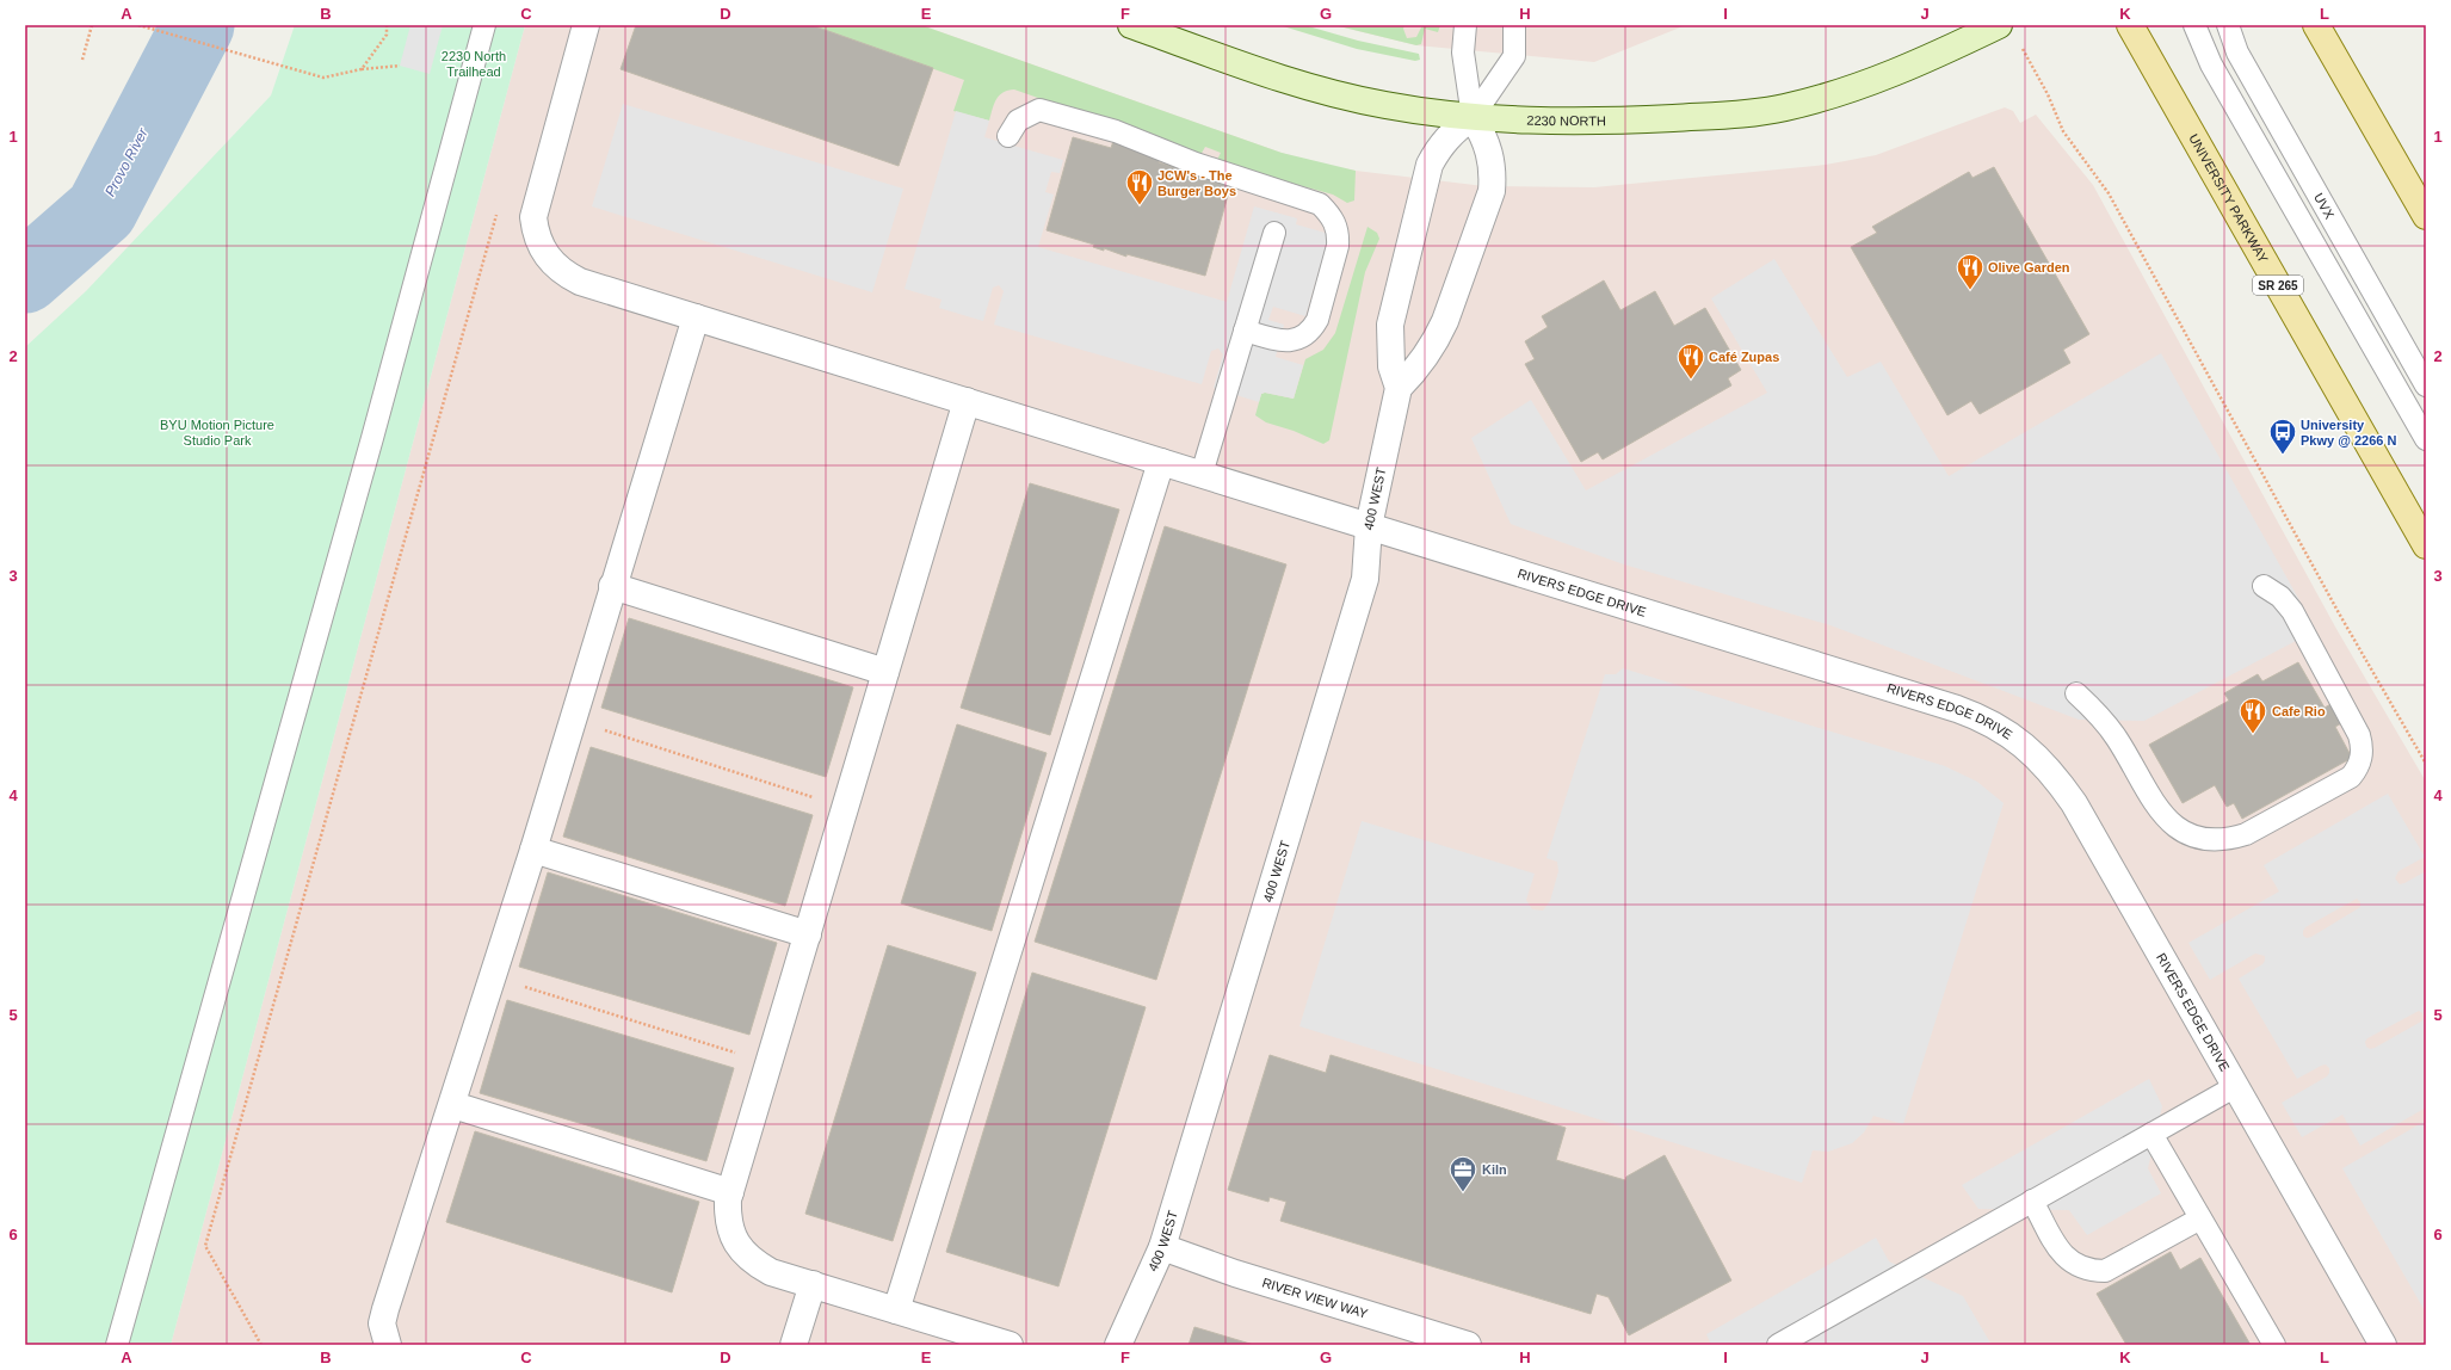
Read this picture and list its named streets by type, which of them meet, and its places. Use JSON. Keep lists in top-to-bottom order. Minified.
{"streets":{"main road":["2230 NORTH","UNIVERSITY PARKWAY","SR 265"],"street":["400 WEST","RIVERS EDGE DRIVE","RIVER VIEW WAY"],"lane":["UVX"]},"crossings":[["2230 NORTH","400 WEST"],["400 WEST","RIVERS EDGE DRIVE"],["400 WEST","RIVER VIEW WAY"]],"water":["Provo River"],"parks":["2230 North Trailhead","BYU Motion Picture Studio Park"],"places":{"restaurant":["JCW's - The Burger Boys","Olive Garden","Café Zupas","Cafe Rio"],"bus stop":["University Pkwy @ 2266 N"],"office":["Kiln"]},"grid":{"columns":["A","B","C","D","E","F","G","H","I","J","K","L"],"rows":["1","2","3","4","5","6"]}}
